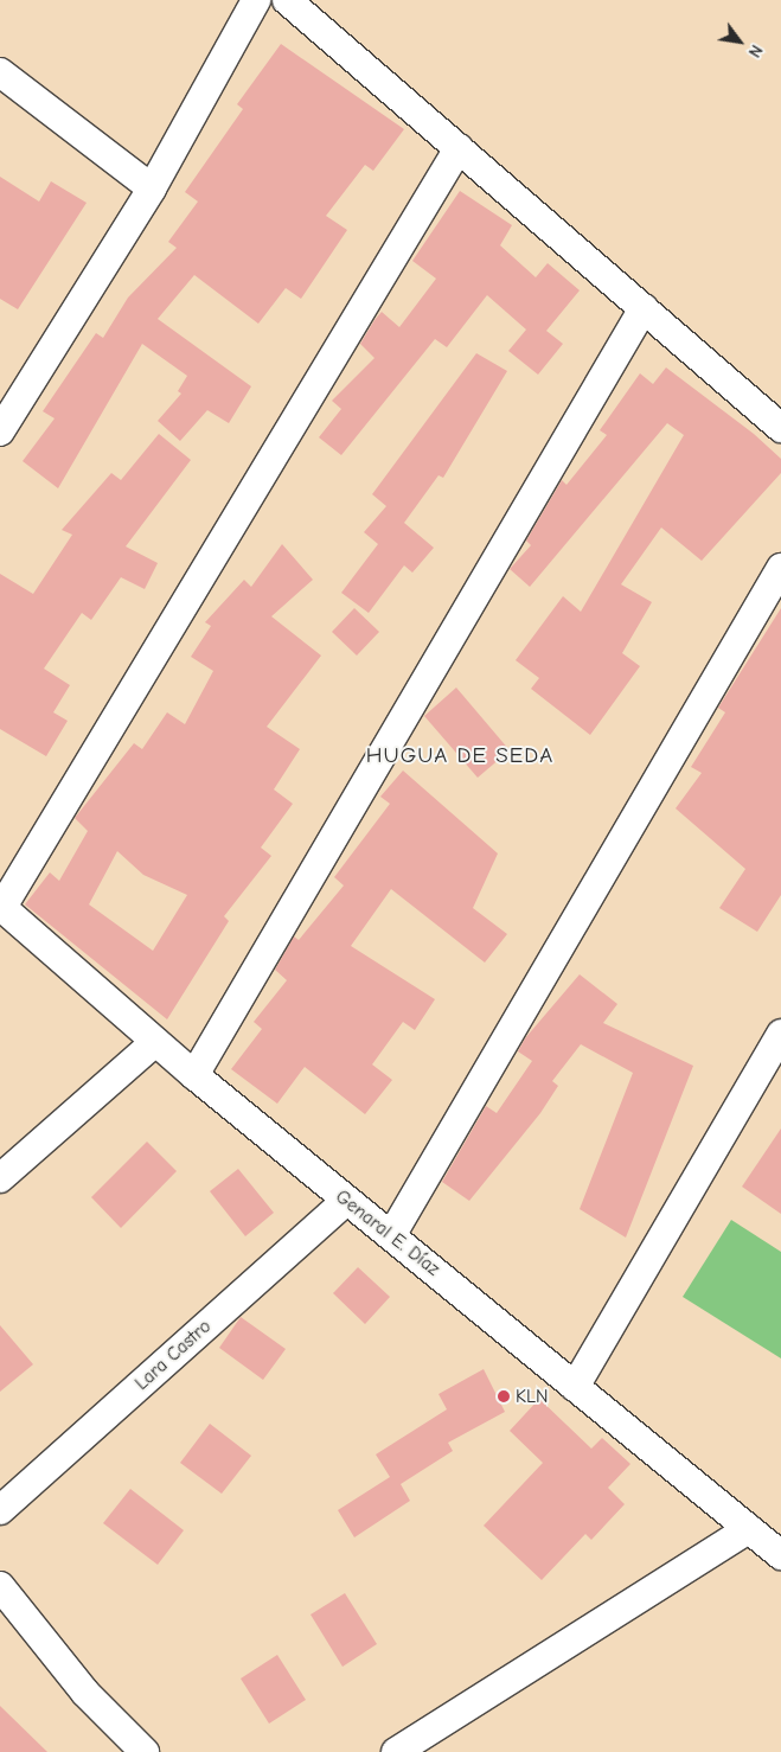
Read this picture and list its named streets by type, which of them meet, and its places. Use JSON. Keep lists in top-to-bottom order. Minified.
{"streets":{"street":["Genaral E. Díaz","Lara Castro"]},"crossings":[["Genaral E. Díaz","Lara Castro"]],"districts":["HUGUA DE SEDA"],"places":["KLN"],"north":"bottom right"}
